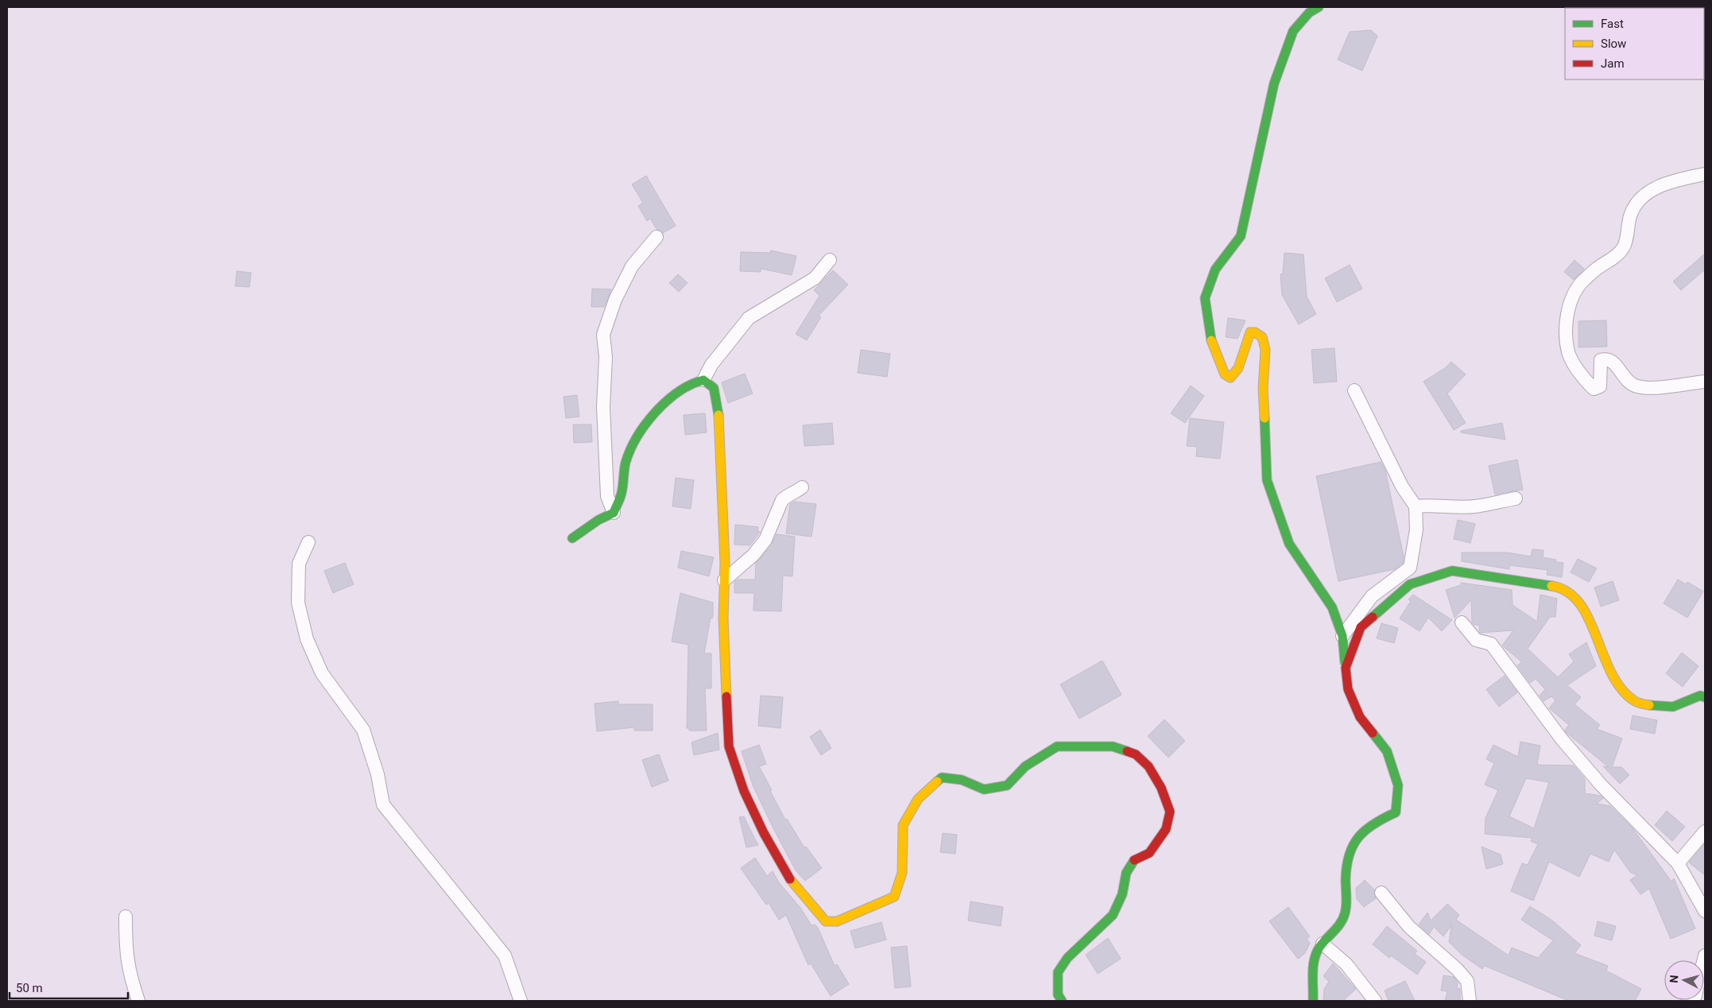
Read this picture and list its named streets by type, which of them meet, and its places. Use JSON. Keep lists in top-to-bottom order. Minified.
{"legend":["Fast","Slow","Jam"],"scale_bar":"50 m","north":"left"}
